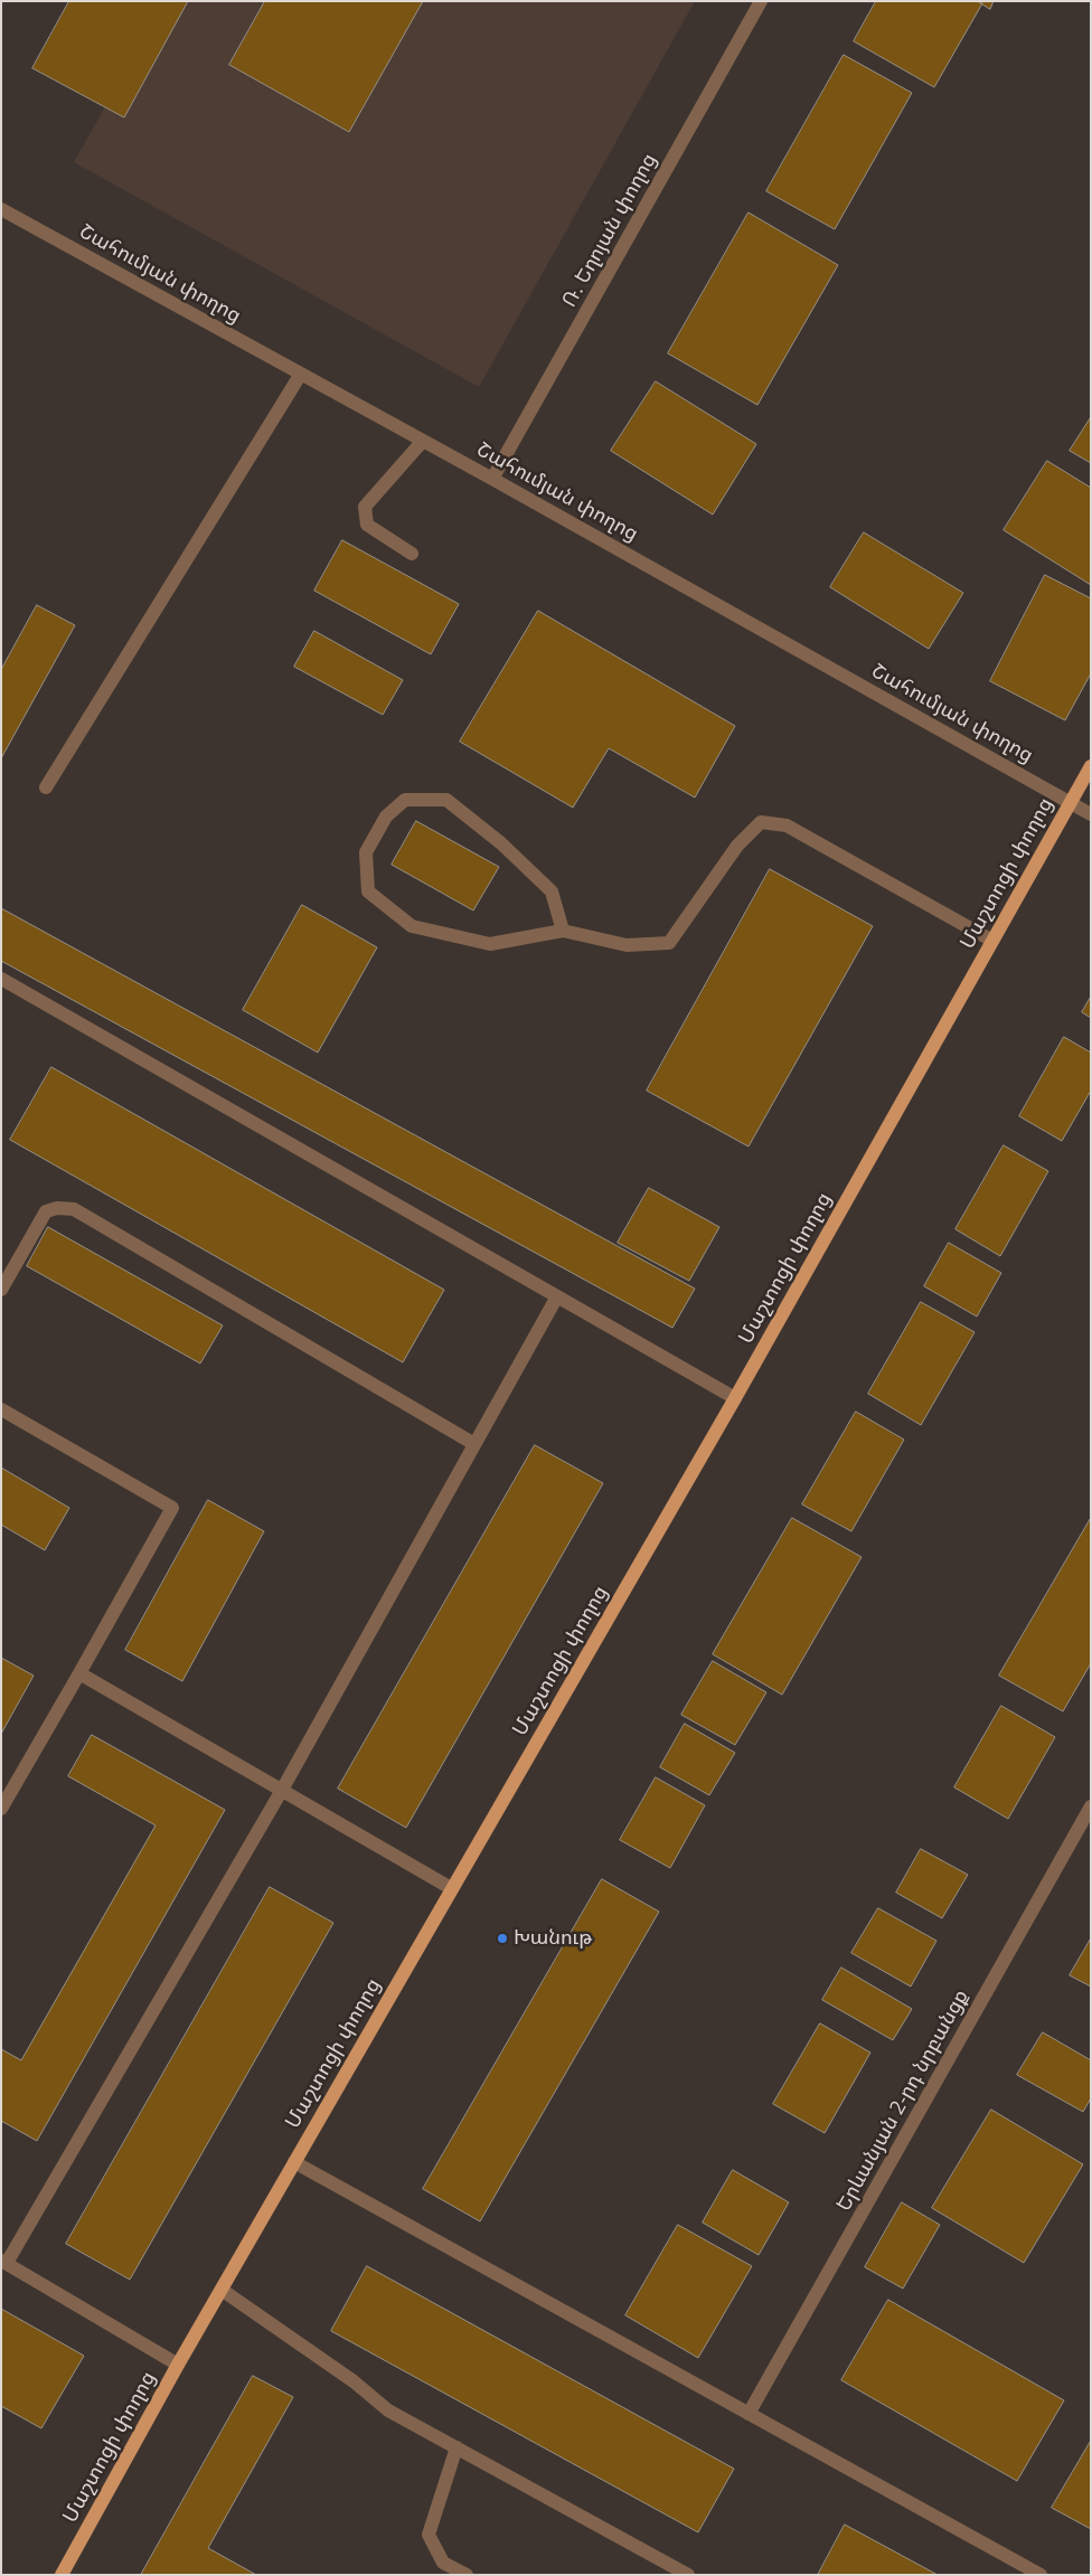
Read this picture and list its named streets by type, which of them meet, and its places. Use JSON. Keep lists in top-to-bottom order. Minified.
{"streets":{"main road":["Մաշտոցի փողոց"],"street":["Ռ. Եղոյան փողոց","Շահումյան փողոց","Երևանյան 2-րդ նրբանցք"]},"crossings":[["Ռ. Եղոյան փողոց","Շահումյան փողոց"],["Շահումյան փողոց","Մաշտոցի փողոց"]],"places":["Խանութ"]}
